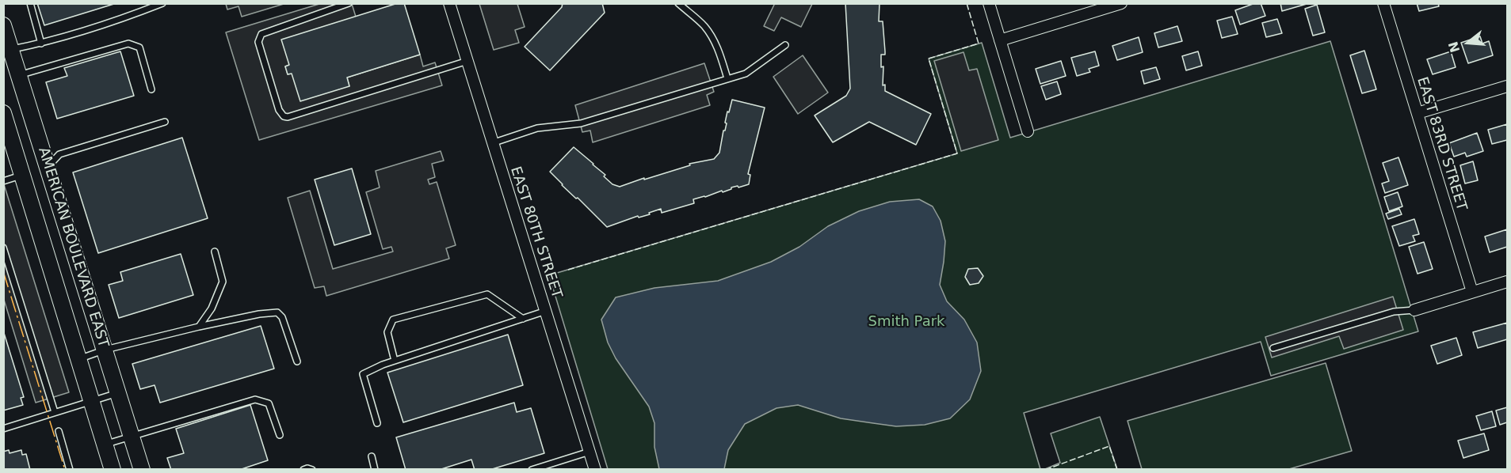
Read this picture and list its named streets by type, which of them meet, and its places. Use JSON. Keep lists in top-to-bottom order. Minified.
{"streets":{"main road":["AMERICAN BOULEVARD EAST"],"street":["EAST 83RD STREET","EAST 80TH STREET"]},"parks":["Smith Park"],"north":"left"}
